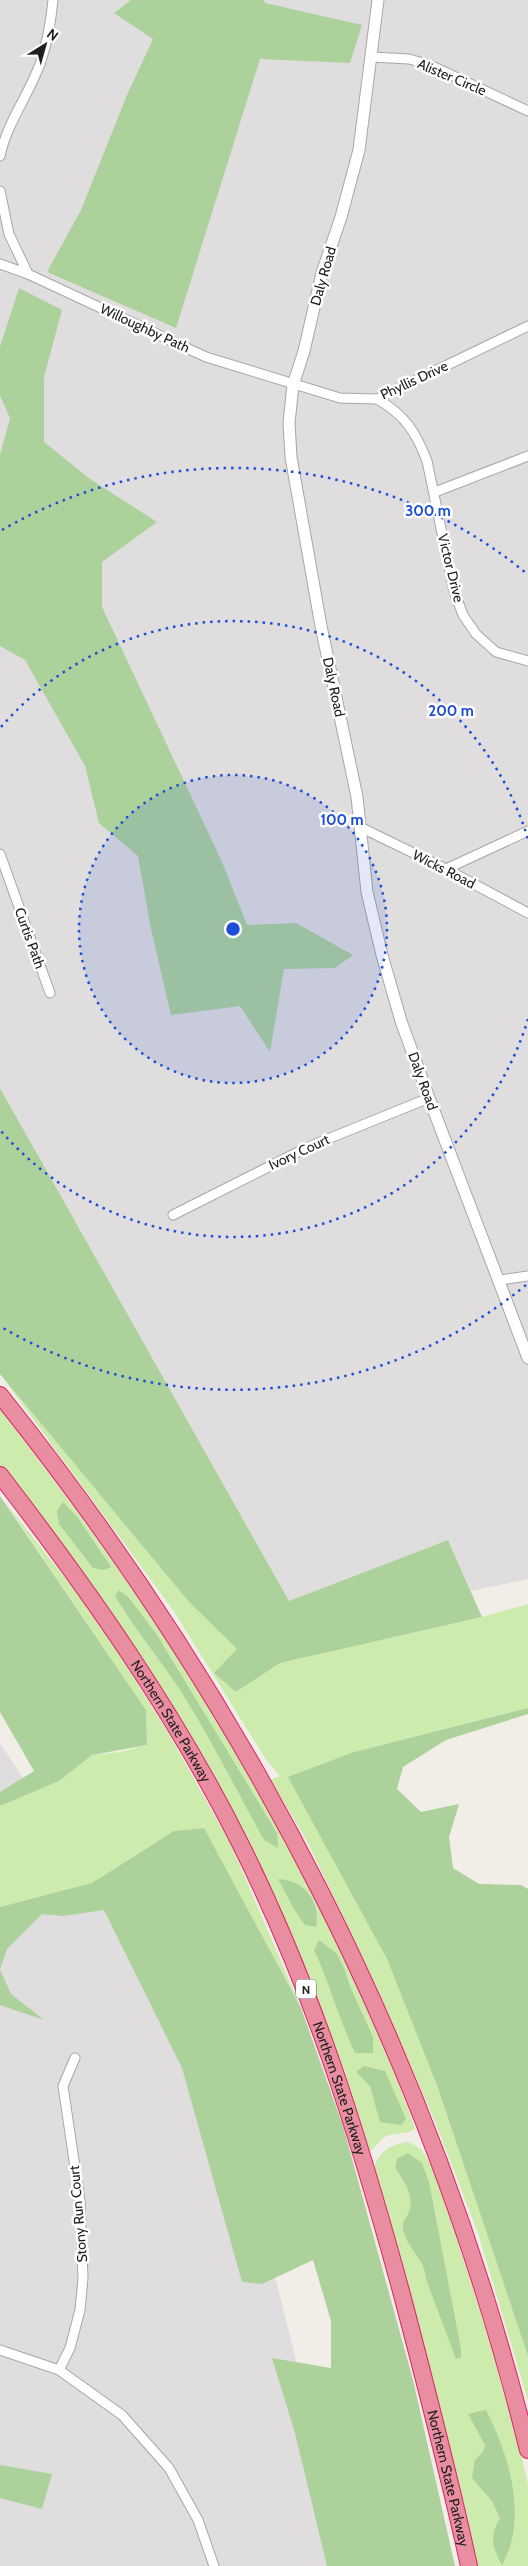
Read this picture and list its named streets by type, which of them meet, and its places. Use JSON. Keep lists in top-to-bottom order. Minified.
{"streets":{"highway":["Northern State Parkway","N"],"street":["Alister Circle","Daly Road","Willoughby Path","Phyllis Drive","Victor Drive","Wicks Road","Curtis Path","Ivory Court","Stony Run Court"]},"crossings":[["Alister Circle","Daly Road"],["Daly Road","Willoughby Path"],["Daly Road","Phyllis Drive"],["Daly Road","Wicks Road"],["Daly Road","Ivory Court"],["Willoughby Path","Phyllis Drive"],["Phyllis Drive","Victor Drive"]],"north":"top right","rings":["300 m","200 m","100 m"]}
